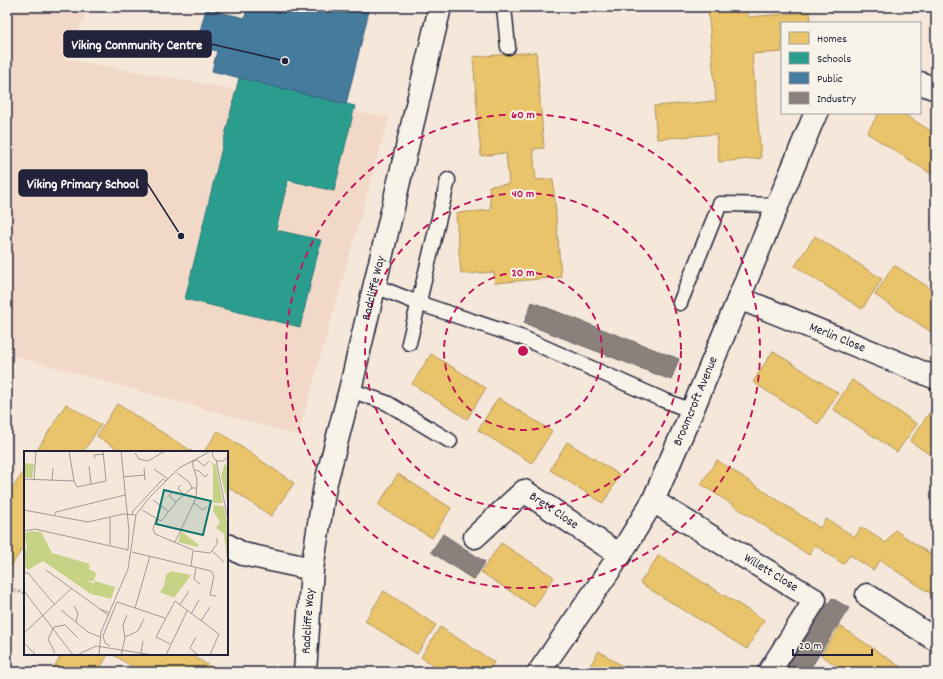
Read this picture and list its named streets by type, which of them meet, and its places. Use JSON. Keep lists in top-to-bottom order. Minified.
{"streets":{"street":["Radcliffe Way","Merlin Close","Broomcroft Avenue","Brett Close","Willett Close"]},"crossings":[["Merlin Close","Broomcroft Avenue"],["Broomcroft Avenue","Brett Close"],["Broomcroft Avenue","Willett Close"]],"places":["Viking Community Centre","Viking Primary School"],"legend":["Homes","Schools","Public","Industry"],"scale_bar":"20 m","rings":["60 m","40 m","20 m"]}
